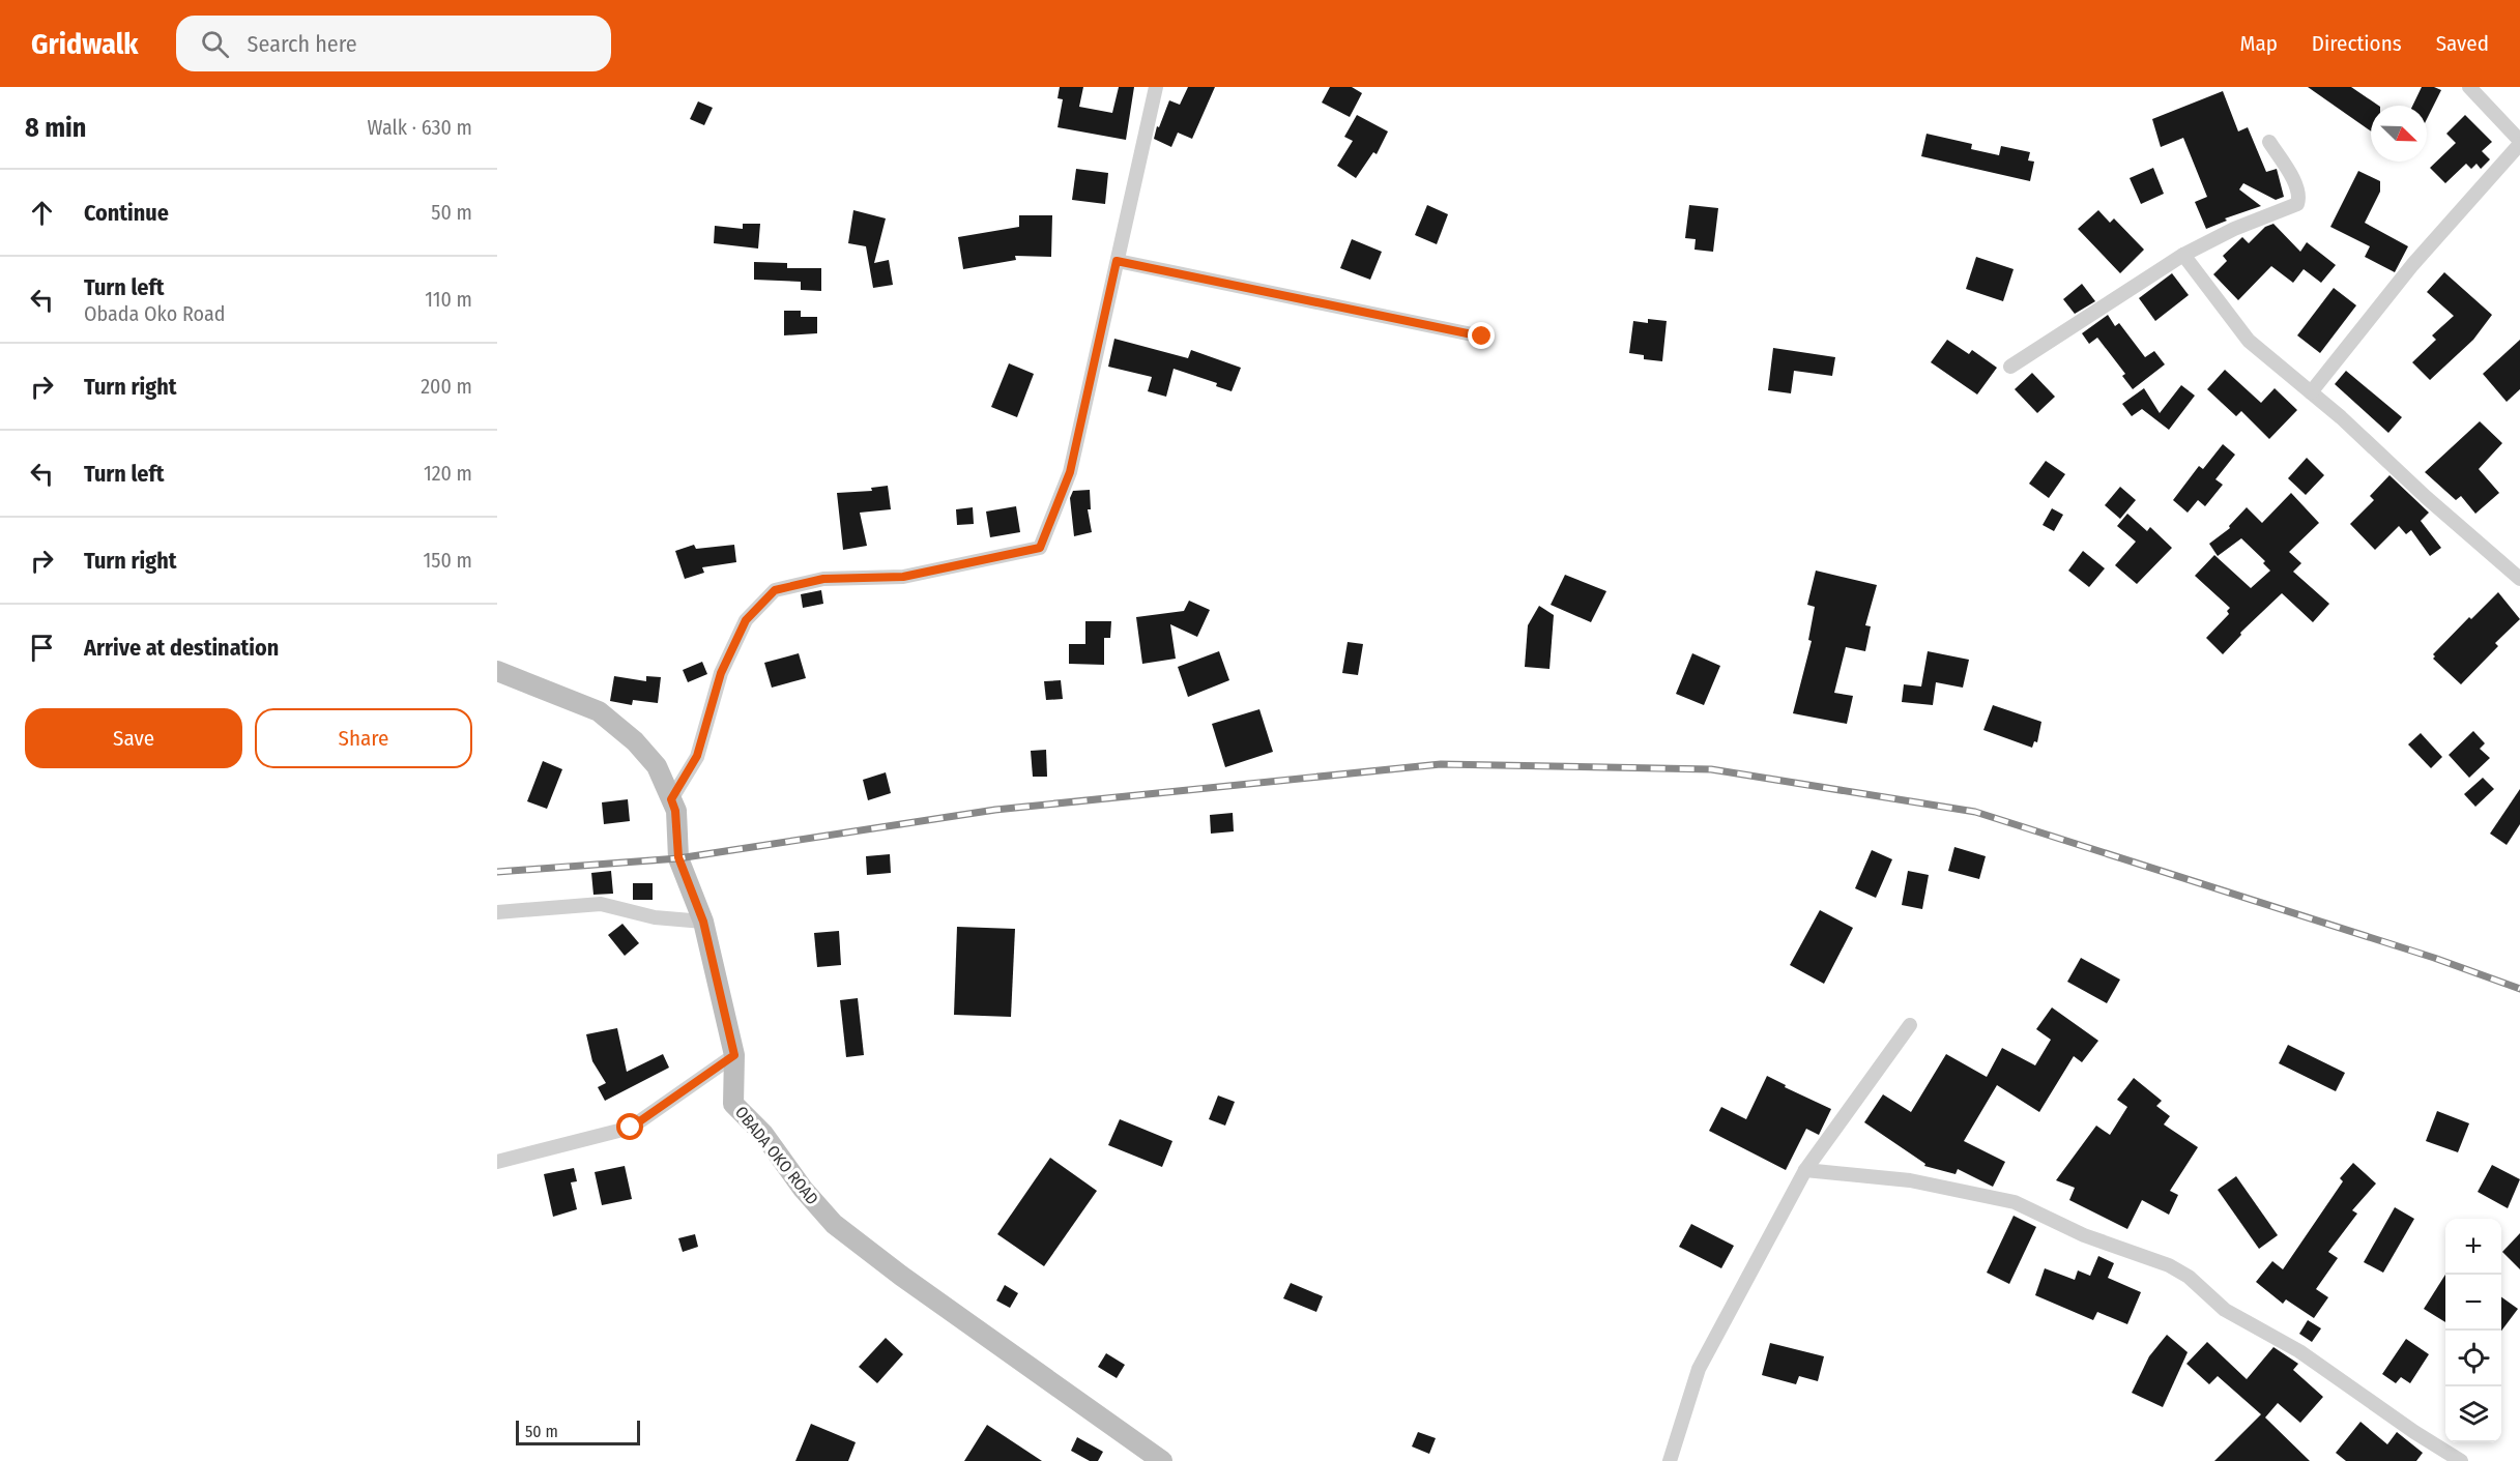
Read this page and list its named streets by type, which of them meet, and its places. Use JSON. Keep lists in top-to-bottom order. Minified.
{"streets":{"main road":["OBADA OKO ROAD"]},"scale_bar":"50 m","north":"bottom right","page":{"header":"Gridwalk","search":"Search here","nav":["Map","Directions","Saved"],"heading":["8 min","Walk · 630 m"],"list":[["Continue","50 m"],["Turn left","Obada Oko Road","110 m"],["Turn right","200 m"],["Turn left","120 m"],["Turn right","150 m"],"Arrive at destination"],"buttons":["Save","Share"],"map_buttons":["+","−"],"scale":"50 m"}}
